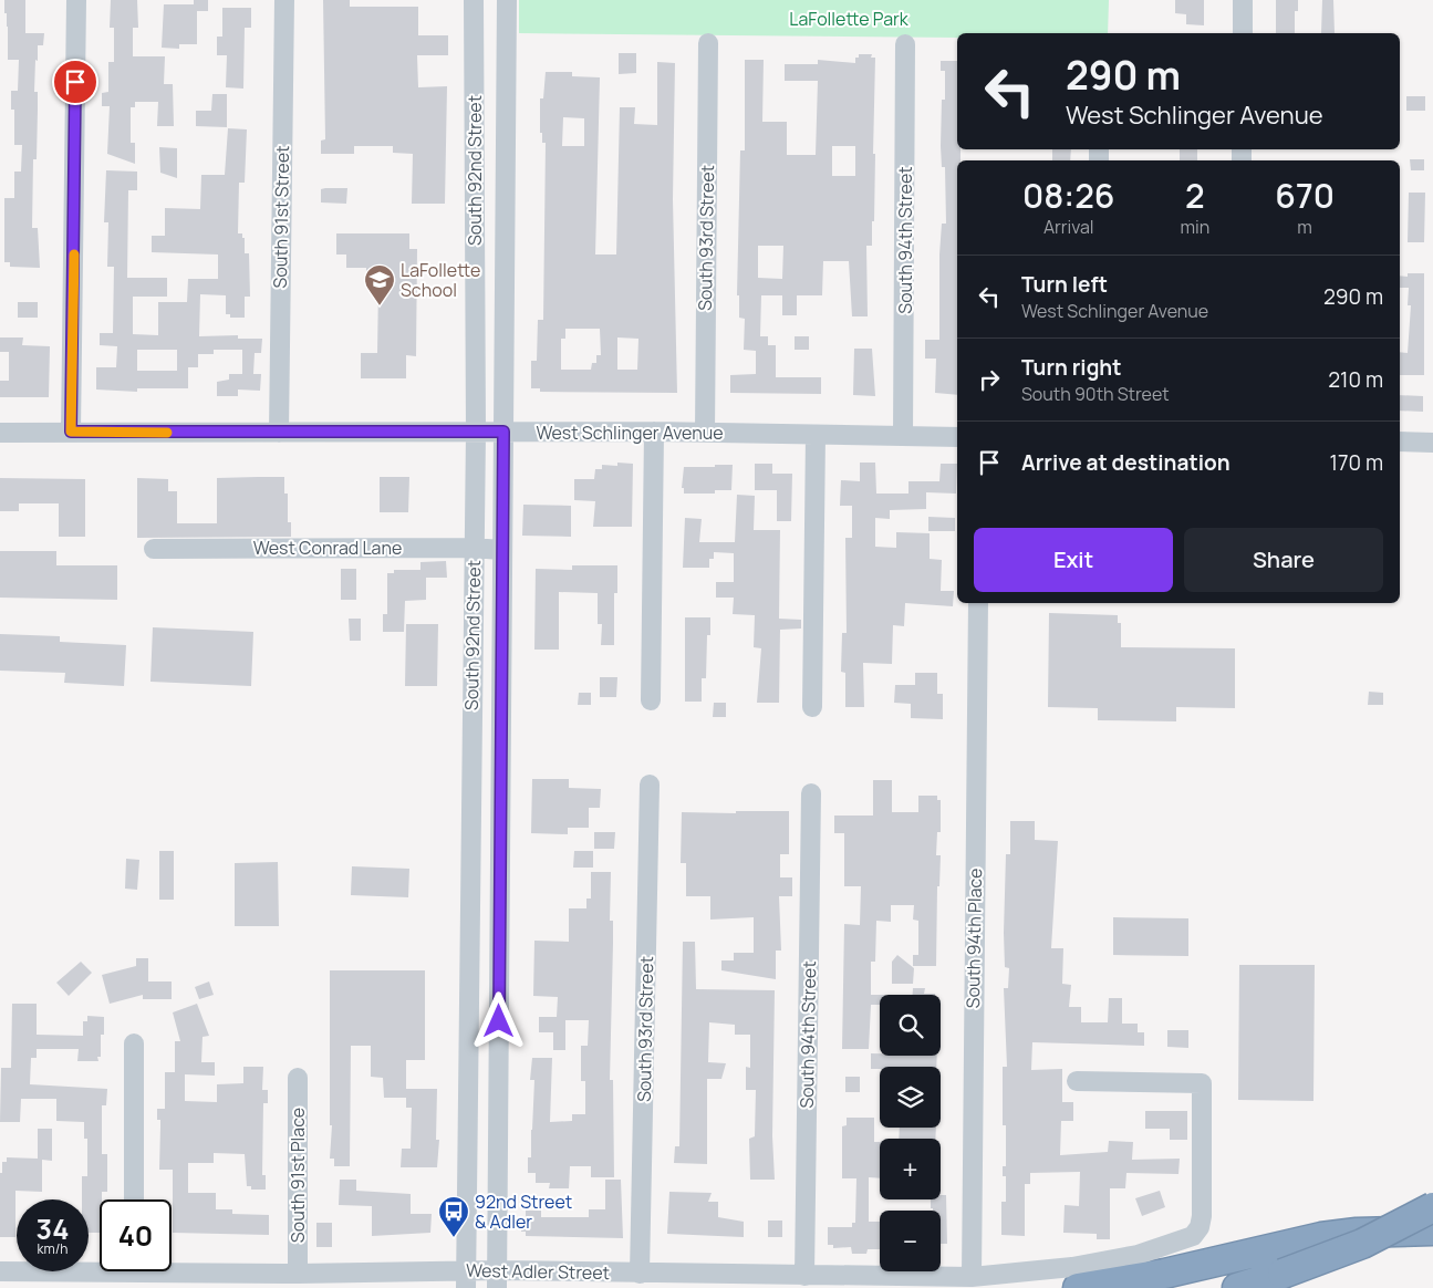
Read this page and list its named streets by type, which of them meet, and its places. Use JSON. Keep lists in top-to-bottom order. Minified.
{"streets":{"street":["South 92nd Street","South 91st Street","South 93rd Street","South 94th Street","West Schlinger Avenue","West Conrad Lane","South 94th Place","South 91st Place","West Adler Street"]},"crossings":[["South 92nd Street","West Schlinger Avenue"],["South 92nd Street","West Conrad Lane"],["South 92nd Street","West Adler Street"],["South 91st Street","West Schlinger Avenue"],["South 93rd Street","West Schlinger Avenue"],["South 93rd Street","West Adler Street"],["South 94th Street","West Schlinger Avenue"],["South 94th Street","West Adler Street"],["South 94th Place","West Adler Street"],["South 91st Place","West Adler Street"]],"parks":["LaFollette Park"],"places":{"school or university":["LaFollette School"],"bus stop":["92nd Street & Adler"]},"page":{"turn":["290 m","West Schlinger Avenue"],"eta":["08:26","Arrival","2","min","670","m"],"list":[{"name":"Turn left","note":"West Schlinger Avenue","value":"290 m"},{"name":"Turn right","note":"South 90th Street","value":"210 m"},{"name":"Arrive at destination","value":"170 m"}],"buttons":["Exit","Share"],"map_buttons":["+","−"],"speed":"34 km/h","limit":"40"}}
